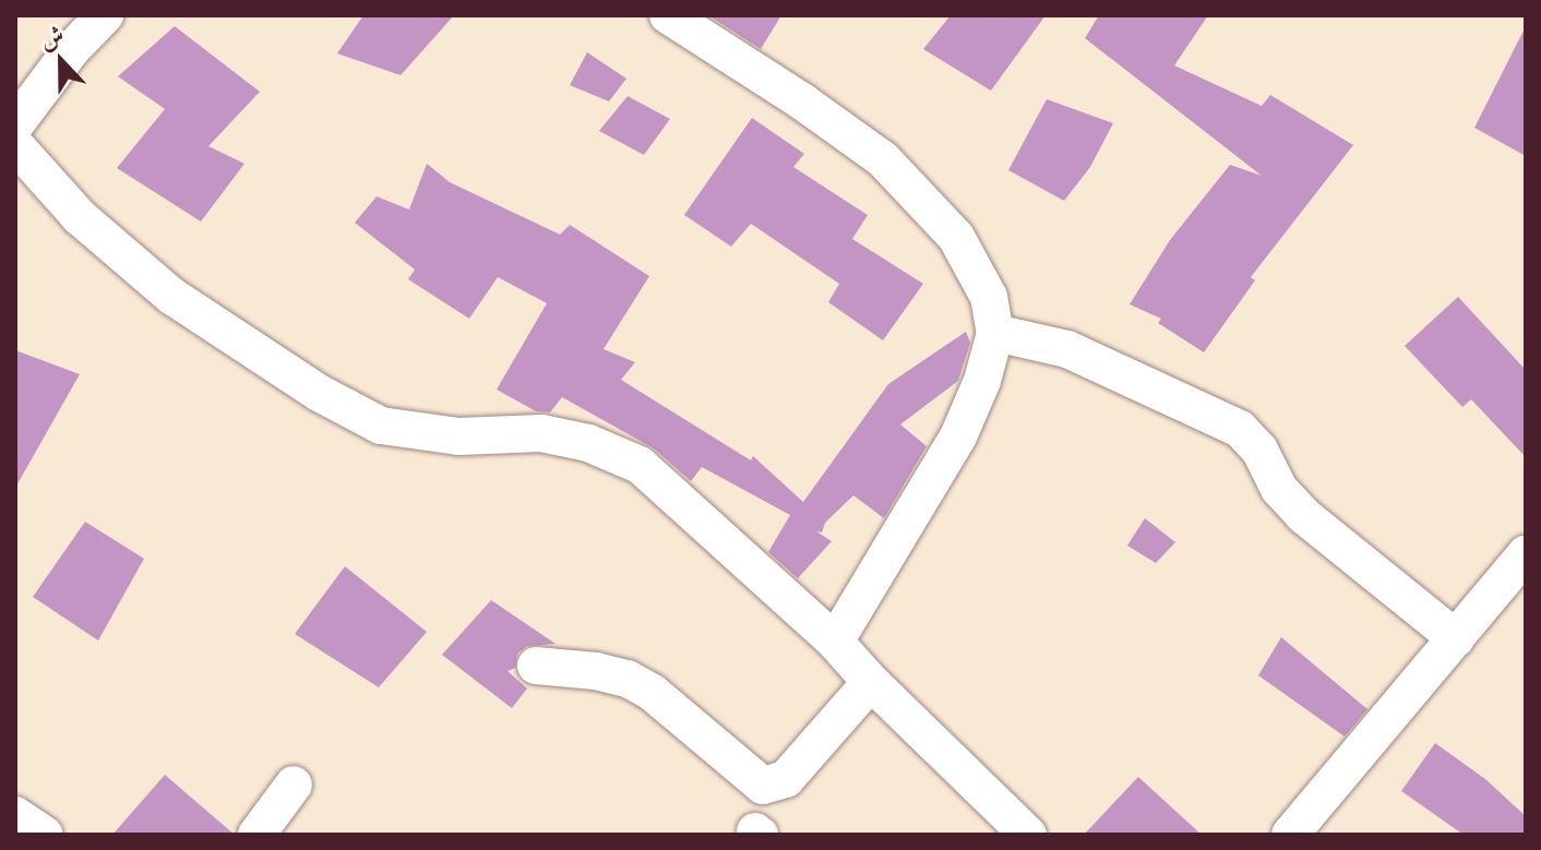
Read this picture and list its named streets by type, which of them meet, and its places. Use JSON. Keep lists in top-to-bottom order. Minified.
{"north":"top"}
